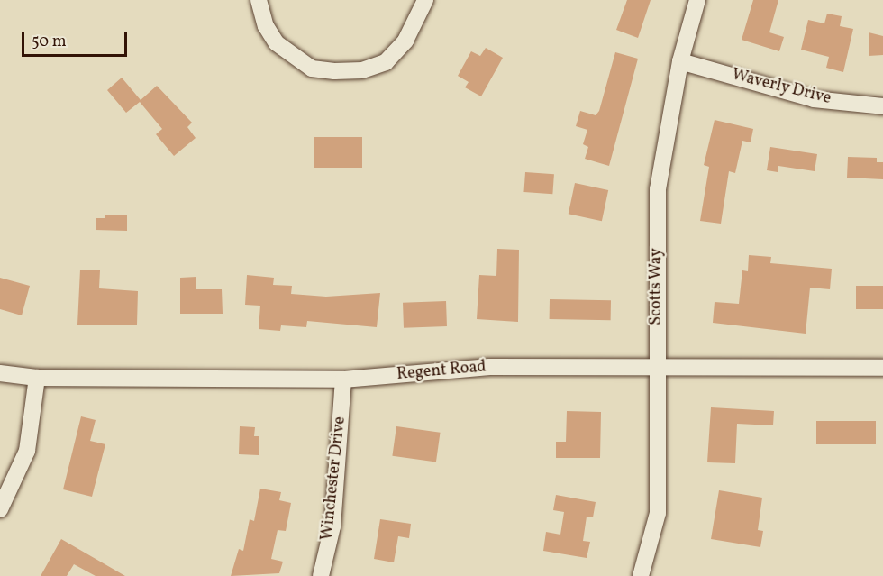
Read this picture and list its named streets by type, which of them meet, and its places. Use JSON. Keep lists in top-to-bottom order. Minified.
{"streets":{"street":["Waverly Drive","Scotts Way","Regent Road","Winchester Drive"]},"crossings":[["Waverly Drive","Scotts Way"],["Scotts Way","Regent Road"],["Regent Road","Winchester Drive"]],"scale_bar":"50 m"}
